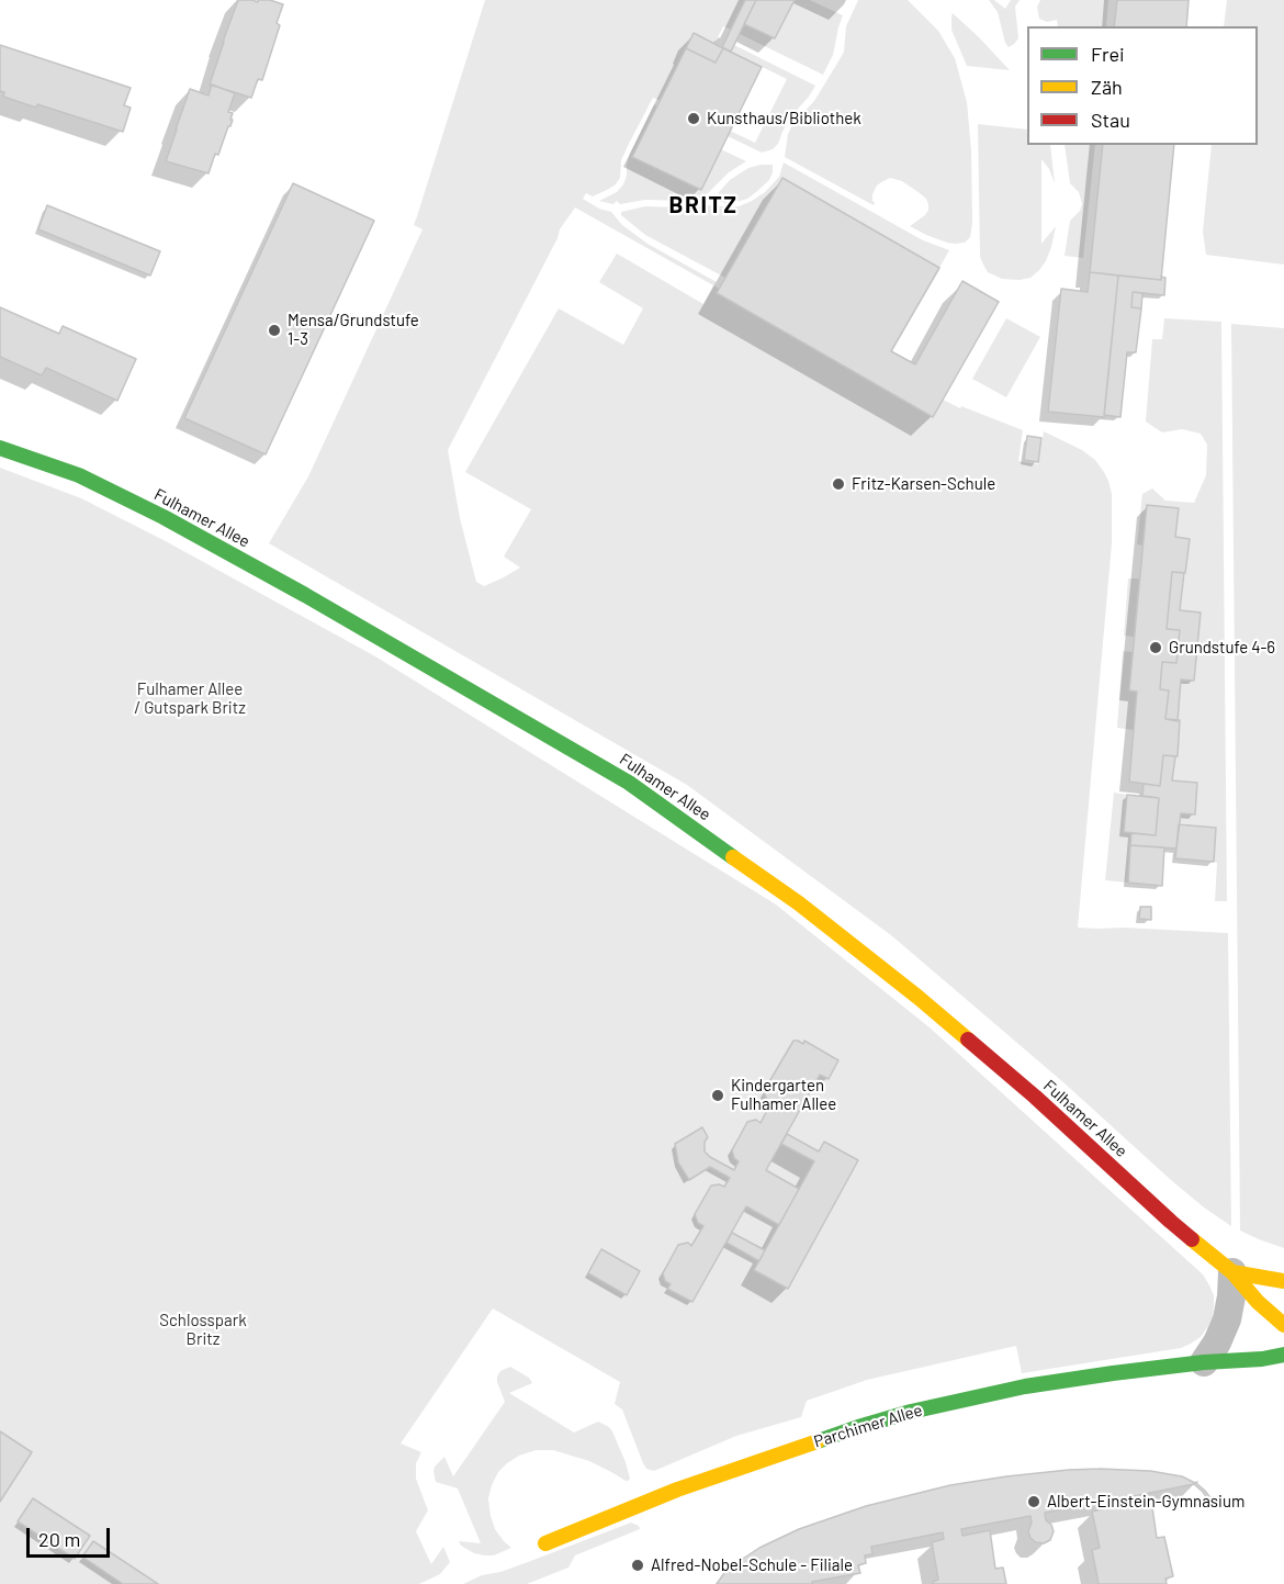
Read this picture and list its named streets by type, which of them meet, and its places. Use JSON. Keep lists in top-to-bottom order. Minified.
{"streets":{"street":["Fulhamer Allee","Parchimer Allee"]},"districts":["BRITZ"],"parks":["Fulhamer Allee / Gutspark Britz","Schlosspark Britz"],"places":["Kunsthaus/Bibliothek","Mensa/Grundstufe 1-3","Fritz-Karsen-Schule","Grundstufe 4-6","Kindergarten Fulhamer Allee","Albert-Einstein-Gymnasium","Alfred-Nobel-Schule - Filiale"],"legend":["Frei","Zäh","Stau"],"scale_bar":"20 m"}
